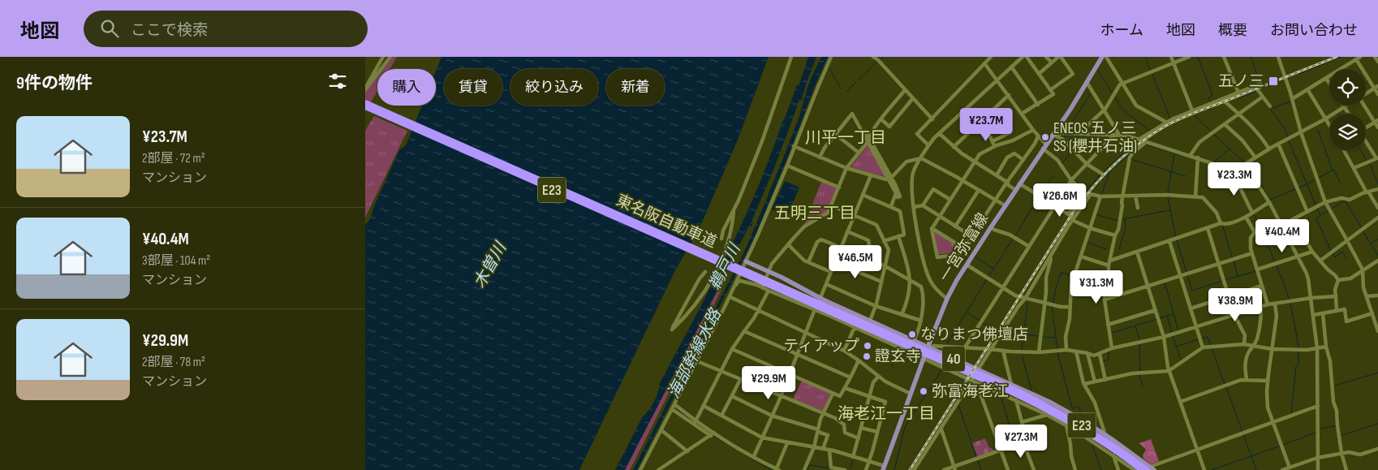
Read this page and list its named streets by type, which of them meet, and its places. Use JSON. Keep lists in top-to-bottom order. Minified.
{"streets":{"highway":["E23","東名阪自動車道"],"main road":["一宮弥富線","40"]},"crossings":[["東名阪自動車道","40"],["一宮弥富線","40"]],"districts":["川平一丁目","五明三丁目","海老江一丁目"],"water":["木曽川","鵜戸川","海部幹線水路"],"places":{"transit":["五ノ三"],"other":["ENEOS 五ノ三 SS (櫻井石油)","なりまつ佛壇店","ティアップ","證玄寺","弥富海老江"]},"page":{"header":"地図","search":"ここで検索","nav":["ホーム","地図","概要","お問い合わせ"],"heading":"9件の物件","chip":["購入","賃貸","絞り込み","新着"],"list":[{"name":"¥23.7M","note":"2部屋 · 72 m² · マンション"},{"name":"¥40.4M","note":"3部屋 · 104 m² · マンション"},{"name":"¥29.9M","note":"2部屋 · 78 m² · マンション"}],"price":["¥23.7M","¥23.3M","¥26.6M","¥40.4M","¥46.5M","¥31.3M","¥38.9M","¥29.9M","¥27.3M"]}}
